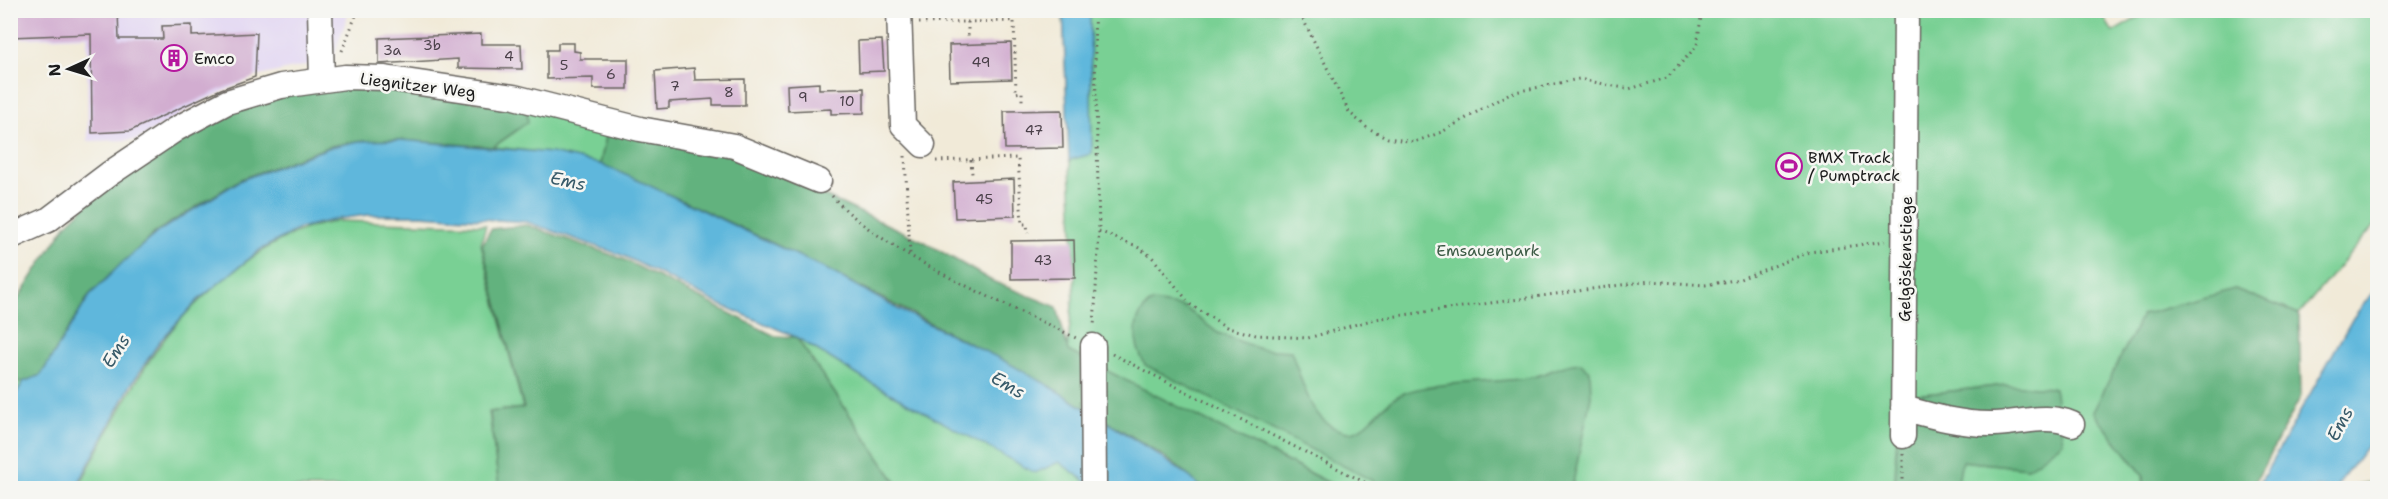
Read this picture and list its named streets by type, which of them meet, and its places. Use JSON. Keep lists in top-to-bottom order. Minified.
{"streets":{"street":["Liegnitzer Weg","Gelgöskenstiege"]},"water":["Ems"],"parks":["Emsauenpark"],"places":{"building":["Emco"],"sports":["BMX Track / Pumptrack"]},"house_numbers":["3b","3a","4","49","5","6","7","8","9","10","47","45","43"],"north":"left"}
